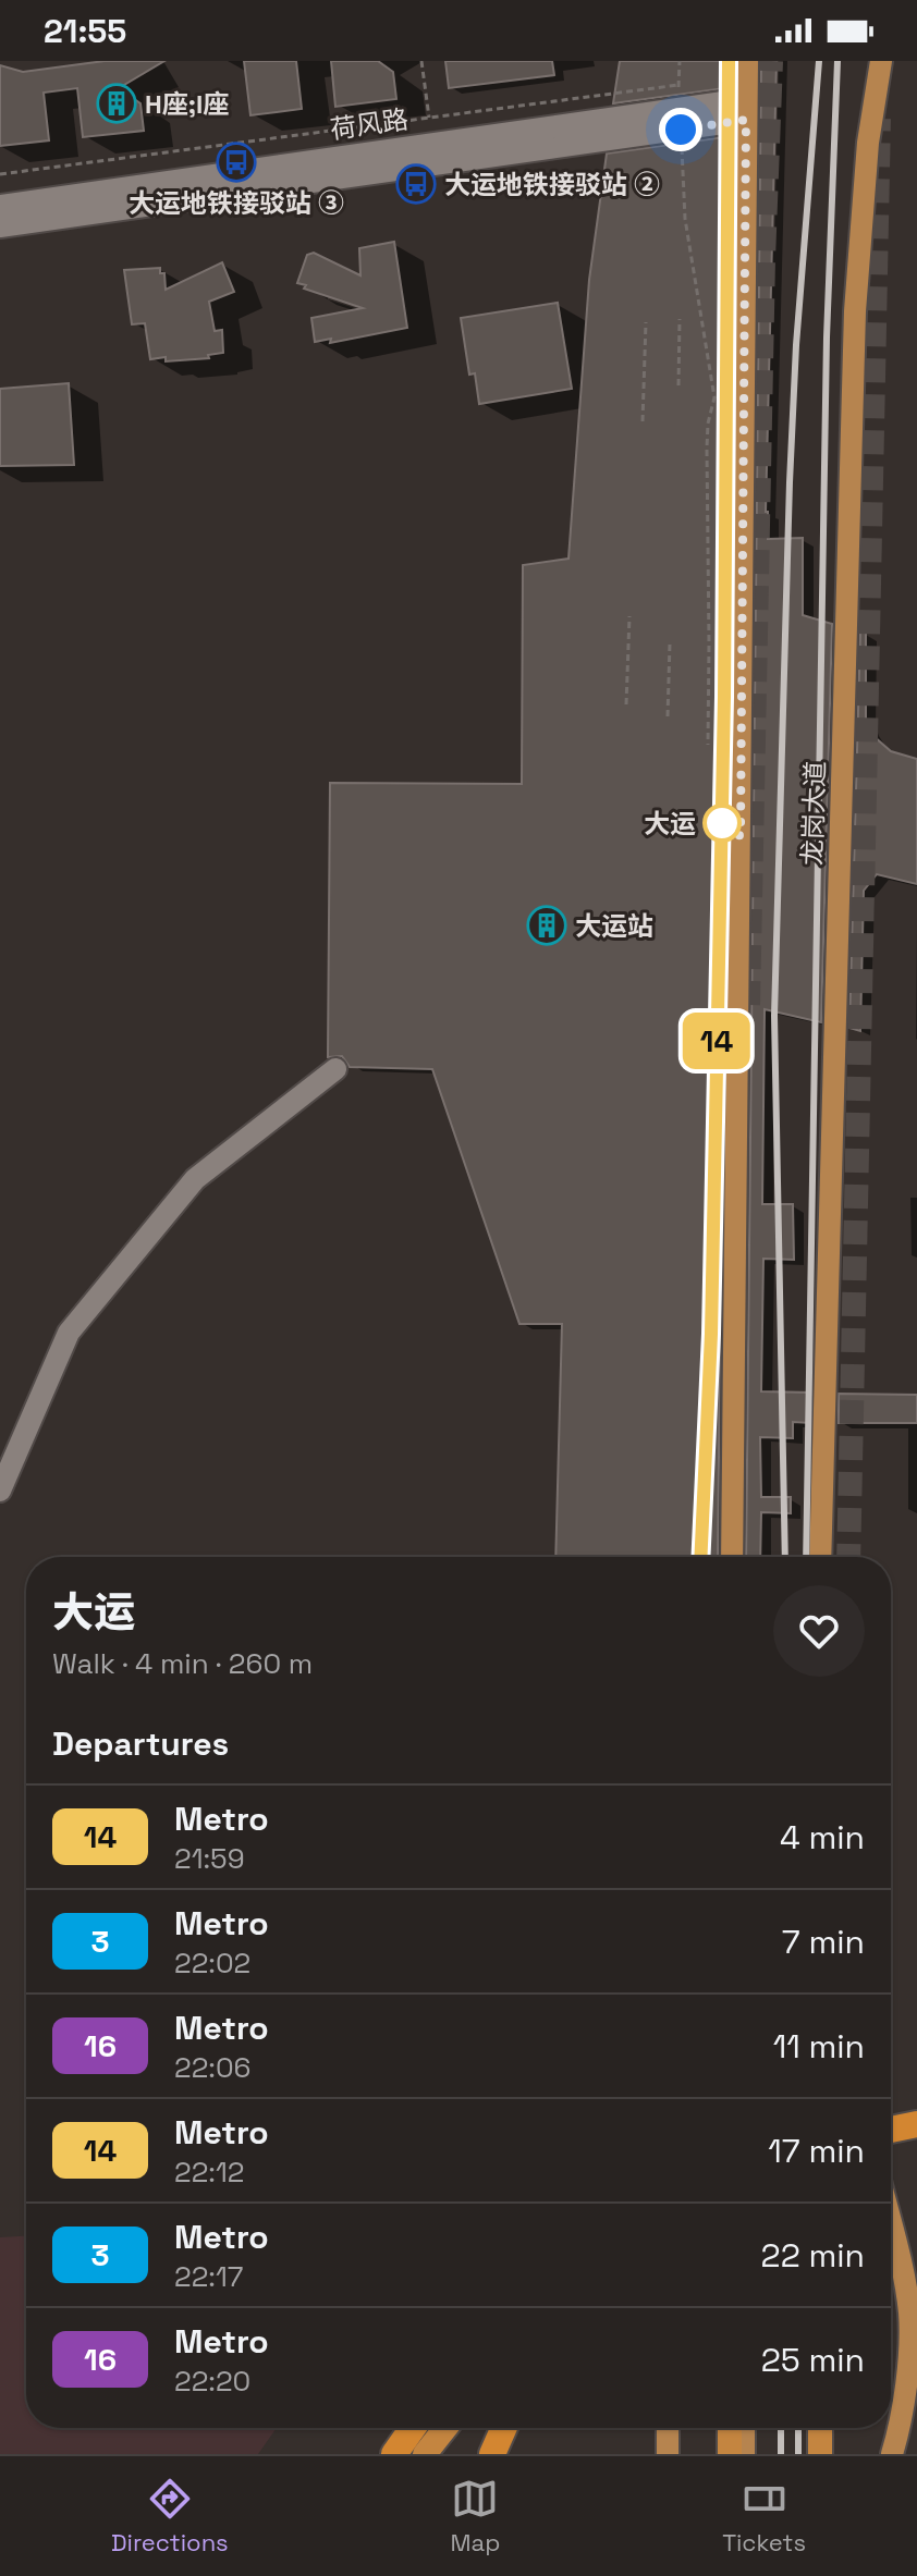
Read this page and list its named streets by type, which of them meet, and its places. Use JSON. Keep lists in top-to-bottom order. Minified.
{"streets":{"main road":["龙岗大道"],"street":["荷风路"]},"places":{"building":["H座;I座","大运站"],"bus stop":["大运地铁接驳站 ③","大运地铁接驳站 ②"],"other":["大运"]},"lines":["metro line 14"],"page":{"status":"21:55","on_map":"14","heading":[["大运","Walk · 4 min · 260 m"],"Departures"],"list":[{"mark":"14","name":"Metro","note":"21:59","value":"4 min"},{"mark":"3","name":"Metro","note":"22:02","value":"7 min"},{"mark":"16","name":"Metro","note":"22:06","value":"11 min"},{"mark":"14","name":"Metro","note":"22:12","value":"17 min"},{"mark":"3","name":"Metro","note":"22:17","value":"22 min"},{"mark":"16","name":"Metro","note":"22:20","value":"25 min"}],"tabs":["Directions","Map","Tickets"]}}
